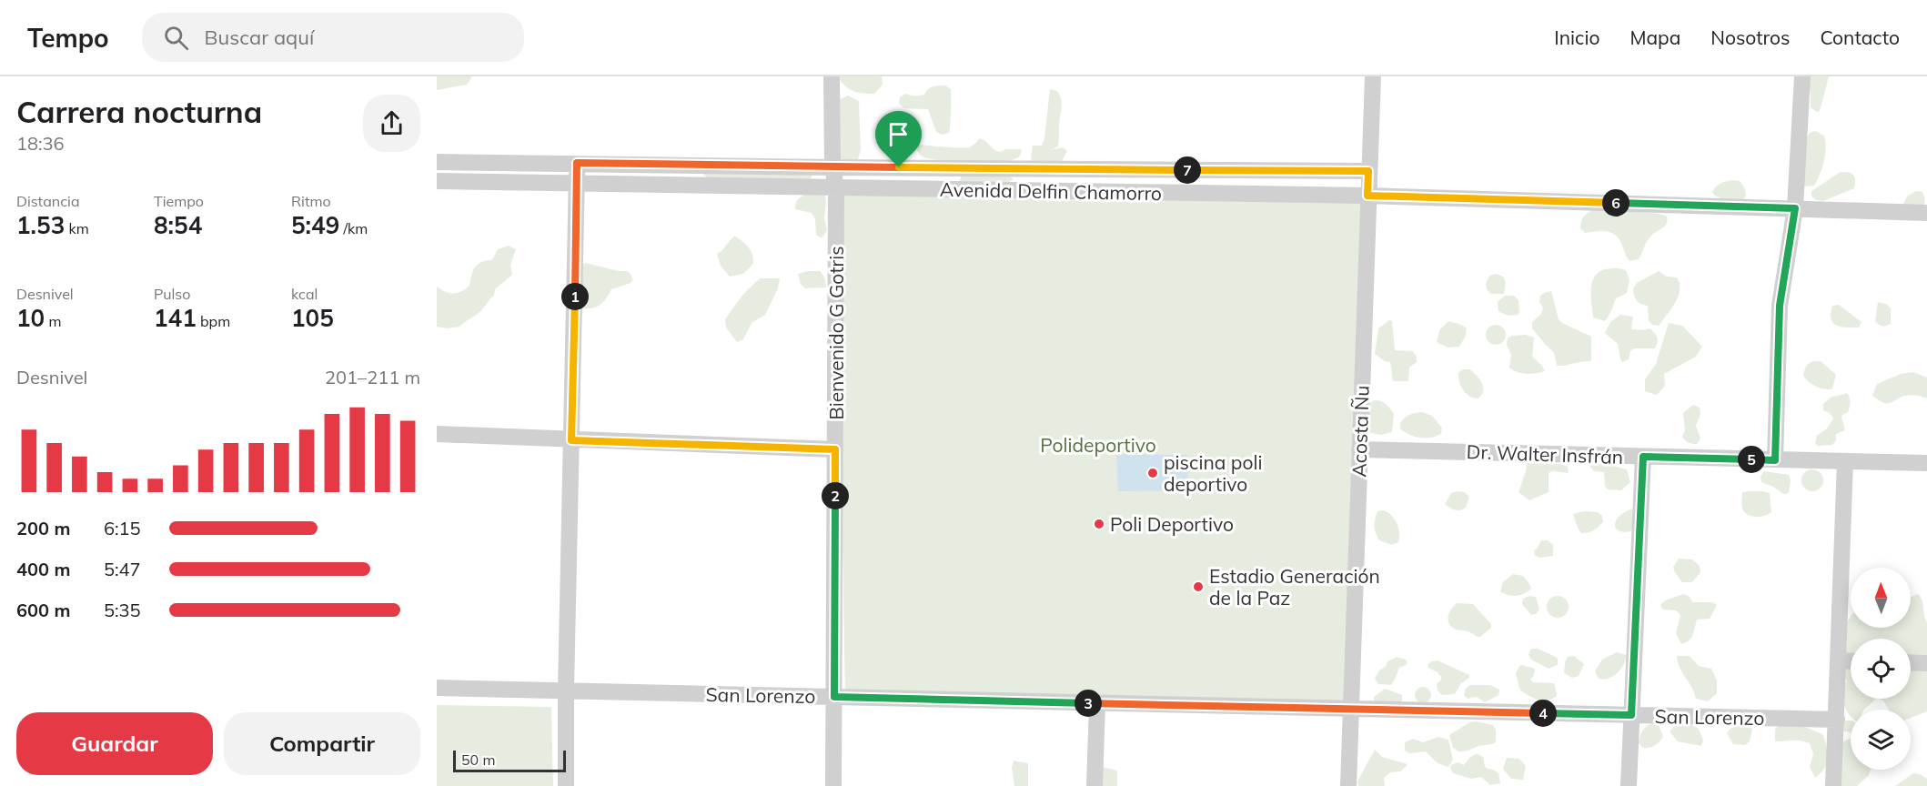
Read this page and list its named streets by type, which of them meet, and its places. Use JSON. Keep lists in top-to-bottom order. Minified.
{"streets":{"street":["Avenida Delfin Chamorro","Bienvenido G Gotris","Acosta Ñu","Dr. Walter Insfrán","San Lorenzo"]},"crossings":[["Avenida Delfin Chamorro","Bienvenido G Gotris"],["Avenida Delfin Chamorro","Acosta Ñu"],["Bienvenido G Gotris","San Lorenzo"],["Acosta Ñu","Dr. Walter Insfrán"],["Acosta Ñu","San Lorenzo"]],"parks":["Polideportivo"],"places":["piscina poli deportivo","Poli Deportivo","Estadio Generación de la Paz"],"scale_bar":"50 m","north":"top","page":{"header":"Tempo","search":"Buscar aquí","nav":["Inicio","Mapa","Nosotros","Contacto"],"heading":["Carrera nocturna","18:36"],"pins":["7","6","1","5","2","3","4"],"stats":[["Distancia","1.53 km"],["Tiempo","8:54"],["Ritmo","5:49 /km"],["Desnivel","10 m"],["Pulso","141 bpm"],["kcal","105"]],"chart":["Desnivel","201–211 m"],"list":[{"name":"200 m","note":"6:15"},{"name":"400 m","note":"5:47"},{"name":"600 m","note":"5:35"}],"buttons":["Guardar","Compartir"],"scale":"50 m"}}
